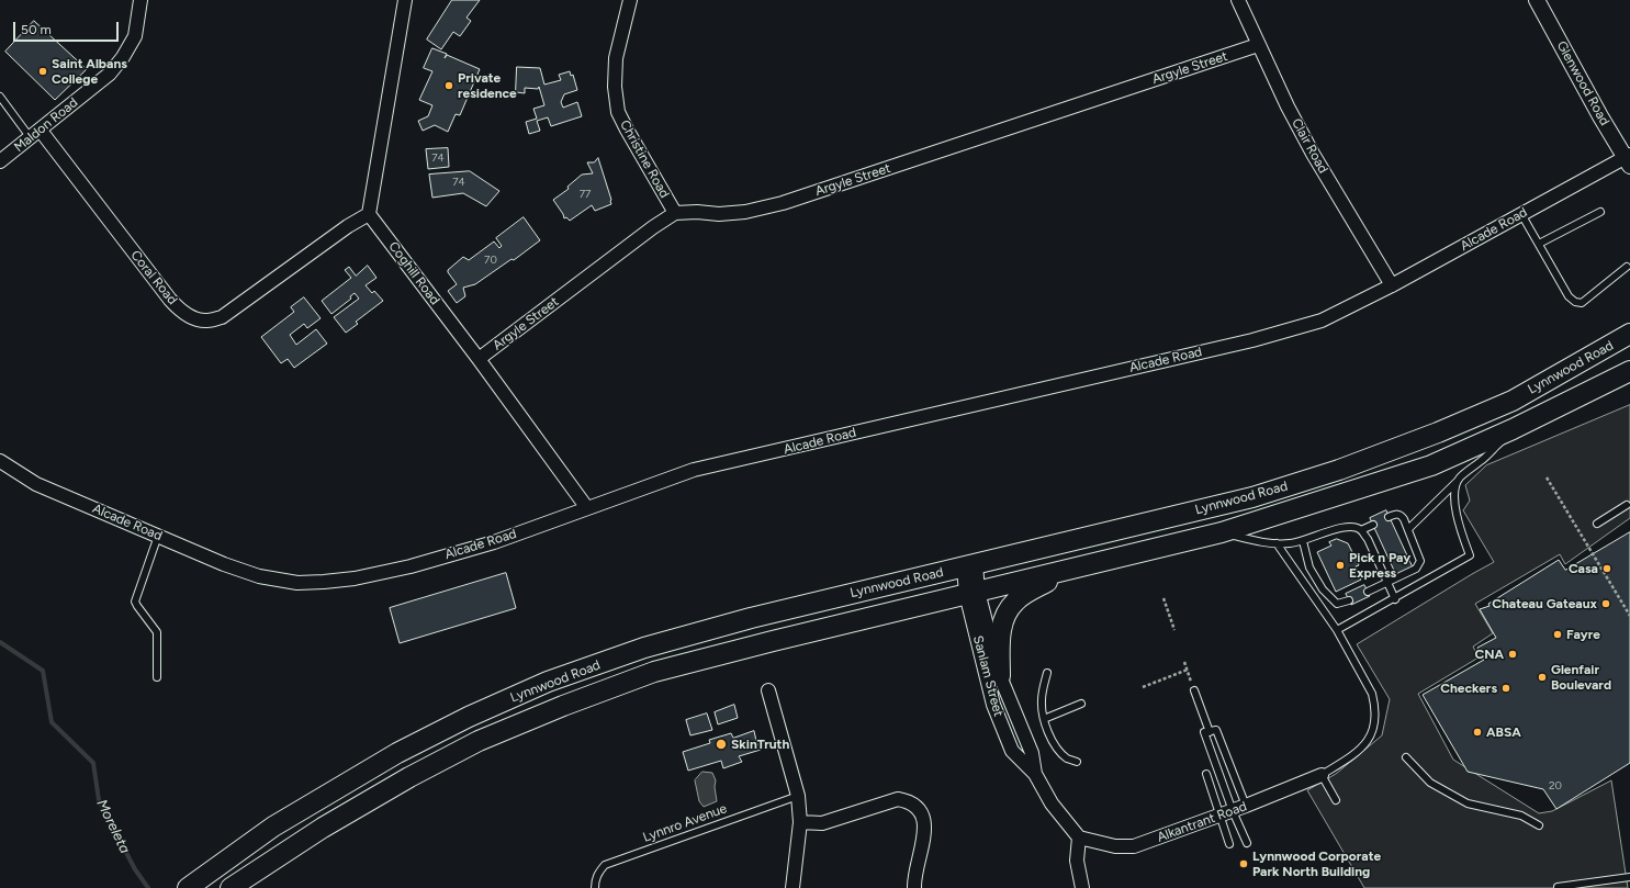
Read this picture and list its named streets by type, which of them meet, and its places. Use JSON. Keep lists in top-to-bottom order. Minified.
{"streets":{"main road":["Lynnwood Road"],"street":["Argyle Street","Glenwood Road","Maldon Road","Clair Road","Christine Road","Alcade Road","Coghill Road","Coral Road","Sanlam Street","Alkantrant Road"],"lane":["Lynnro Avenue"]},"crossings":[["Argyle Street","Clair Road"],["Argyle Street","Christine Road"],["Argyle Street","Coghill Road"],["Glenwood Road","Alcade Road"],["Maldon Road","Coral Road"],["Clair Road","Alcade Road"],["Alcade Road","Coghill Road"],["Coghill Road","Coral Road"],["Lynnwood Road","Sanlam Street"],["Sanlam Street","Alkantrant Road"]],"water":["Moreleta"],"places":["Saint Albans College","Private residence","Pick n Pay Express","Casa","Chateau Gateaux","Fayre","CNA","Glenfair Boulevard","Checkers","ABSA","SkinTruth","Lynnwood Corporate Park North Building"],"house_numbers":["74","74","77","70","20"],"scale_bar":"50 m"}
